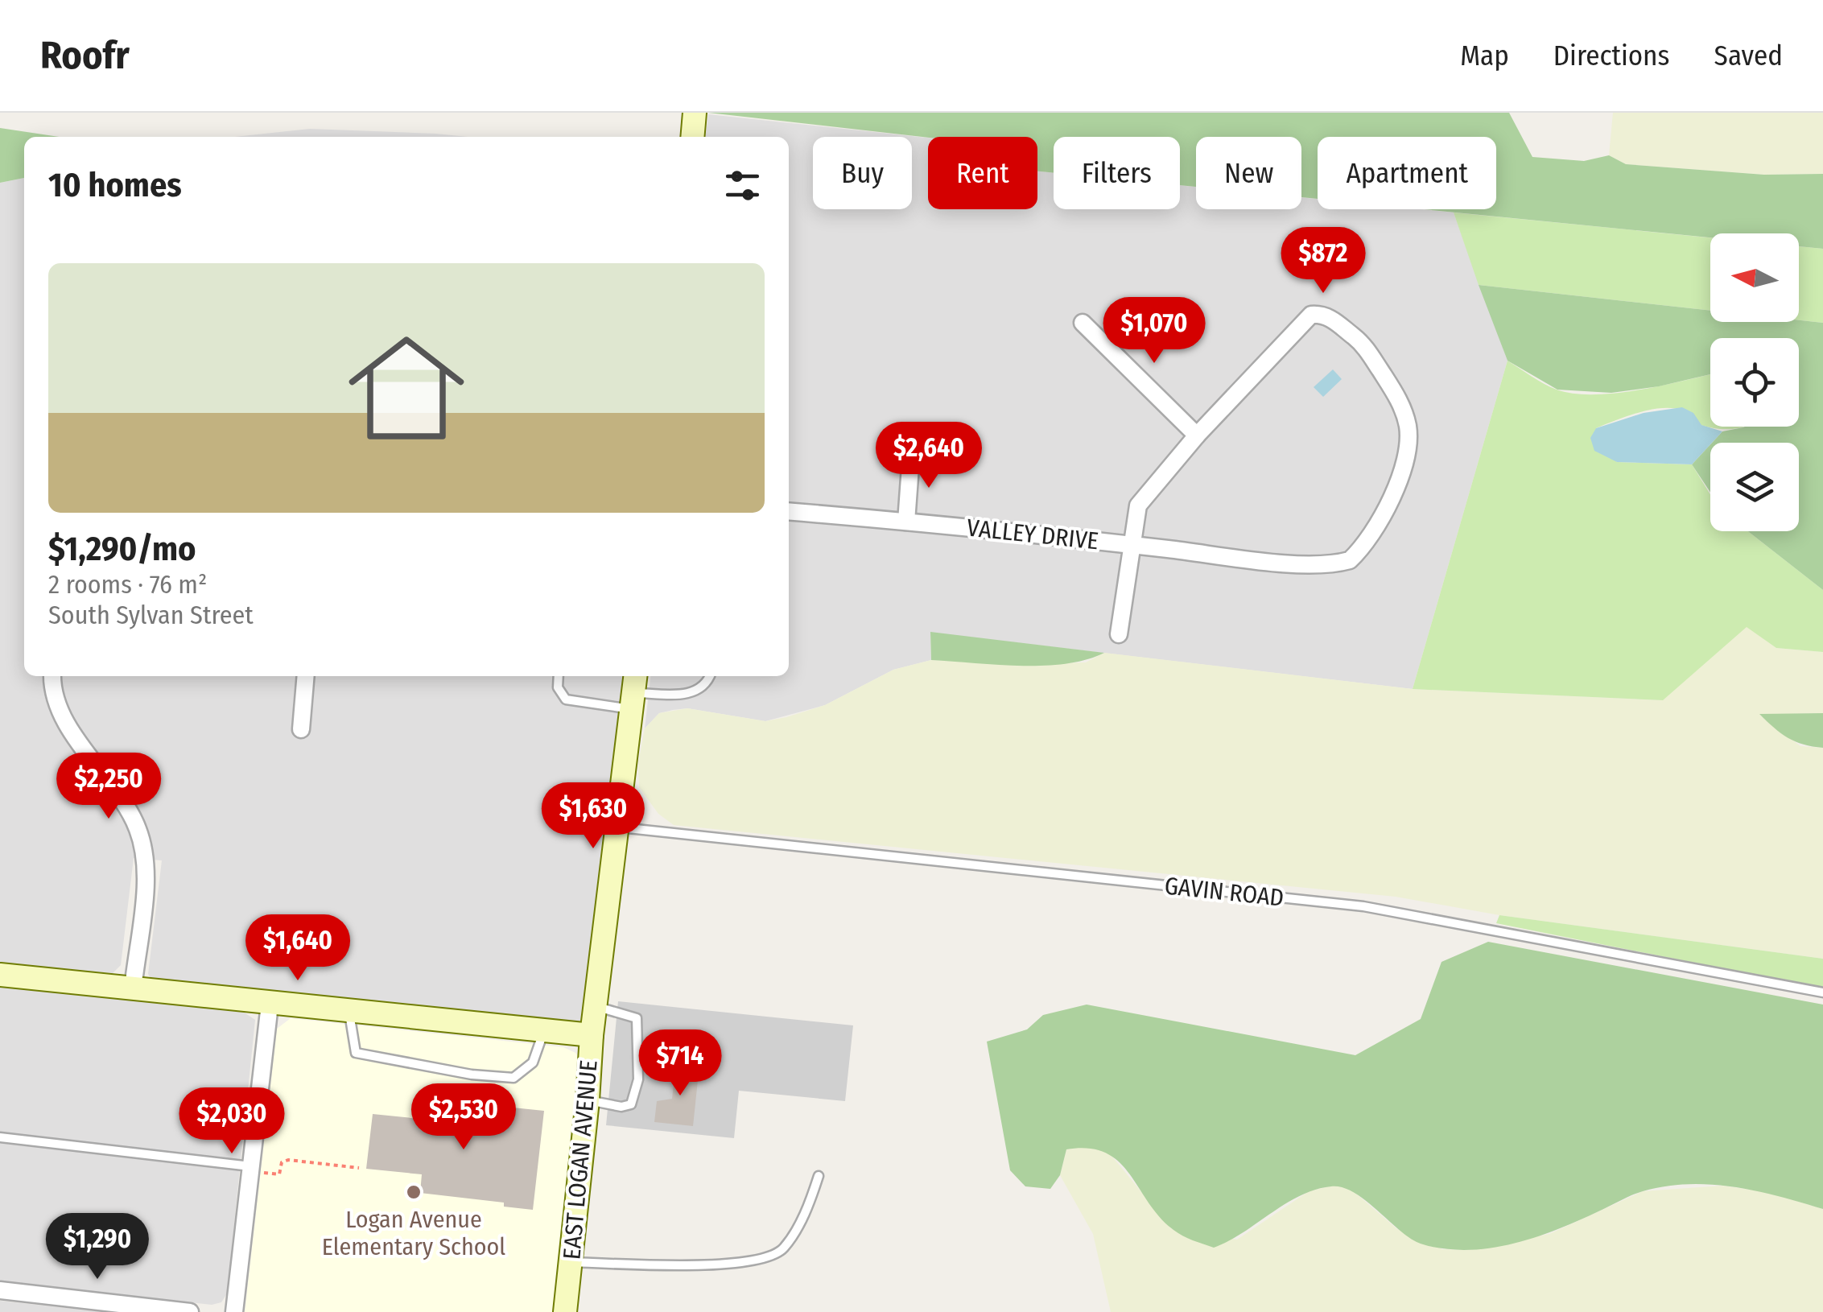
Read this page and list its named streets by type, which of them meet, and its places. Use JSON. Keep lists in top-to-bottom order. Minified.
{"streets":{"street":["VALLEY DRIVE","EAST LOGAN AVENUE"],"lane":["GAVIN ROAD"]},"crossings":[["GAVIN ROAD","EAST LOGAN AVENUE"]],"places":["Logan Avenue Elementary School"],"north":"left","page":{"header":"Roofr","nav":["Map","Directions","Saved"],"chip":["Buy","Rent","Filters","New","Apartment"],"heading":"10 homes","price":["$872","$1,070","$2,640","$2,250","$1,630","$1,640","$714","$2,530","$2,030","$1,290"],"list":[{"name":"$1,290/mo","note":"2 rooms · 76 m² · South Sylvan Street"}]}}
